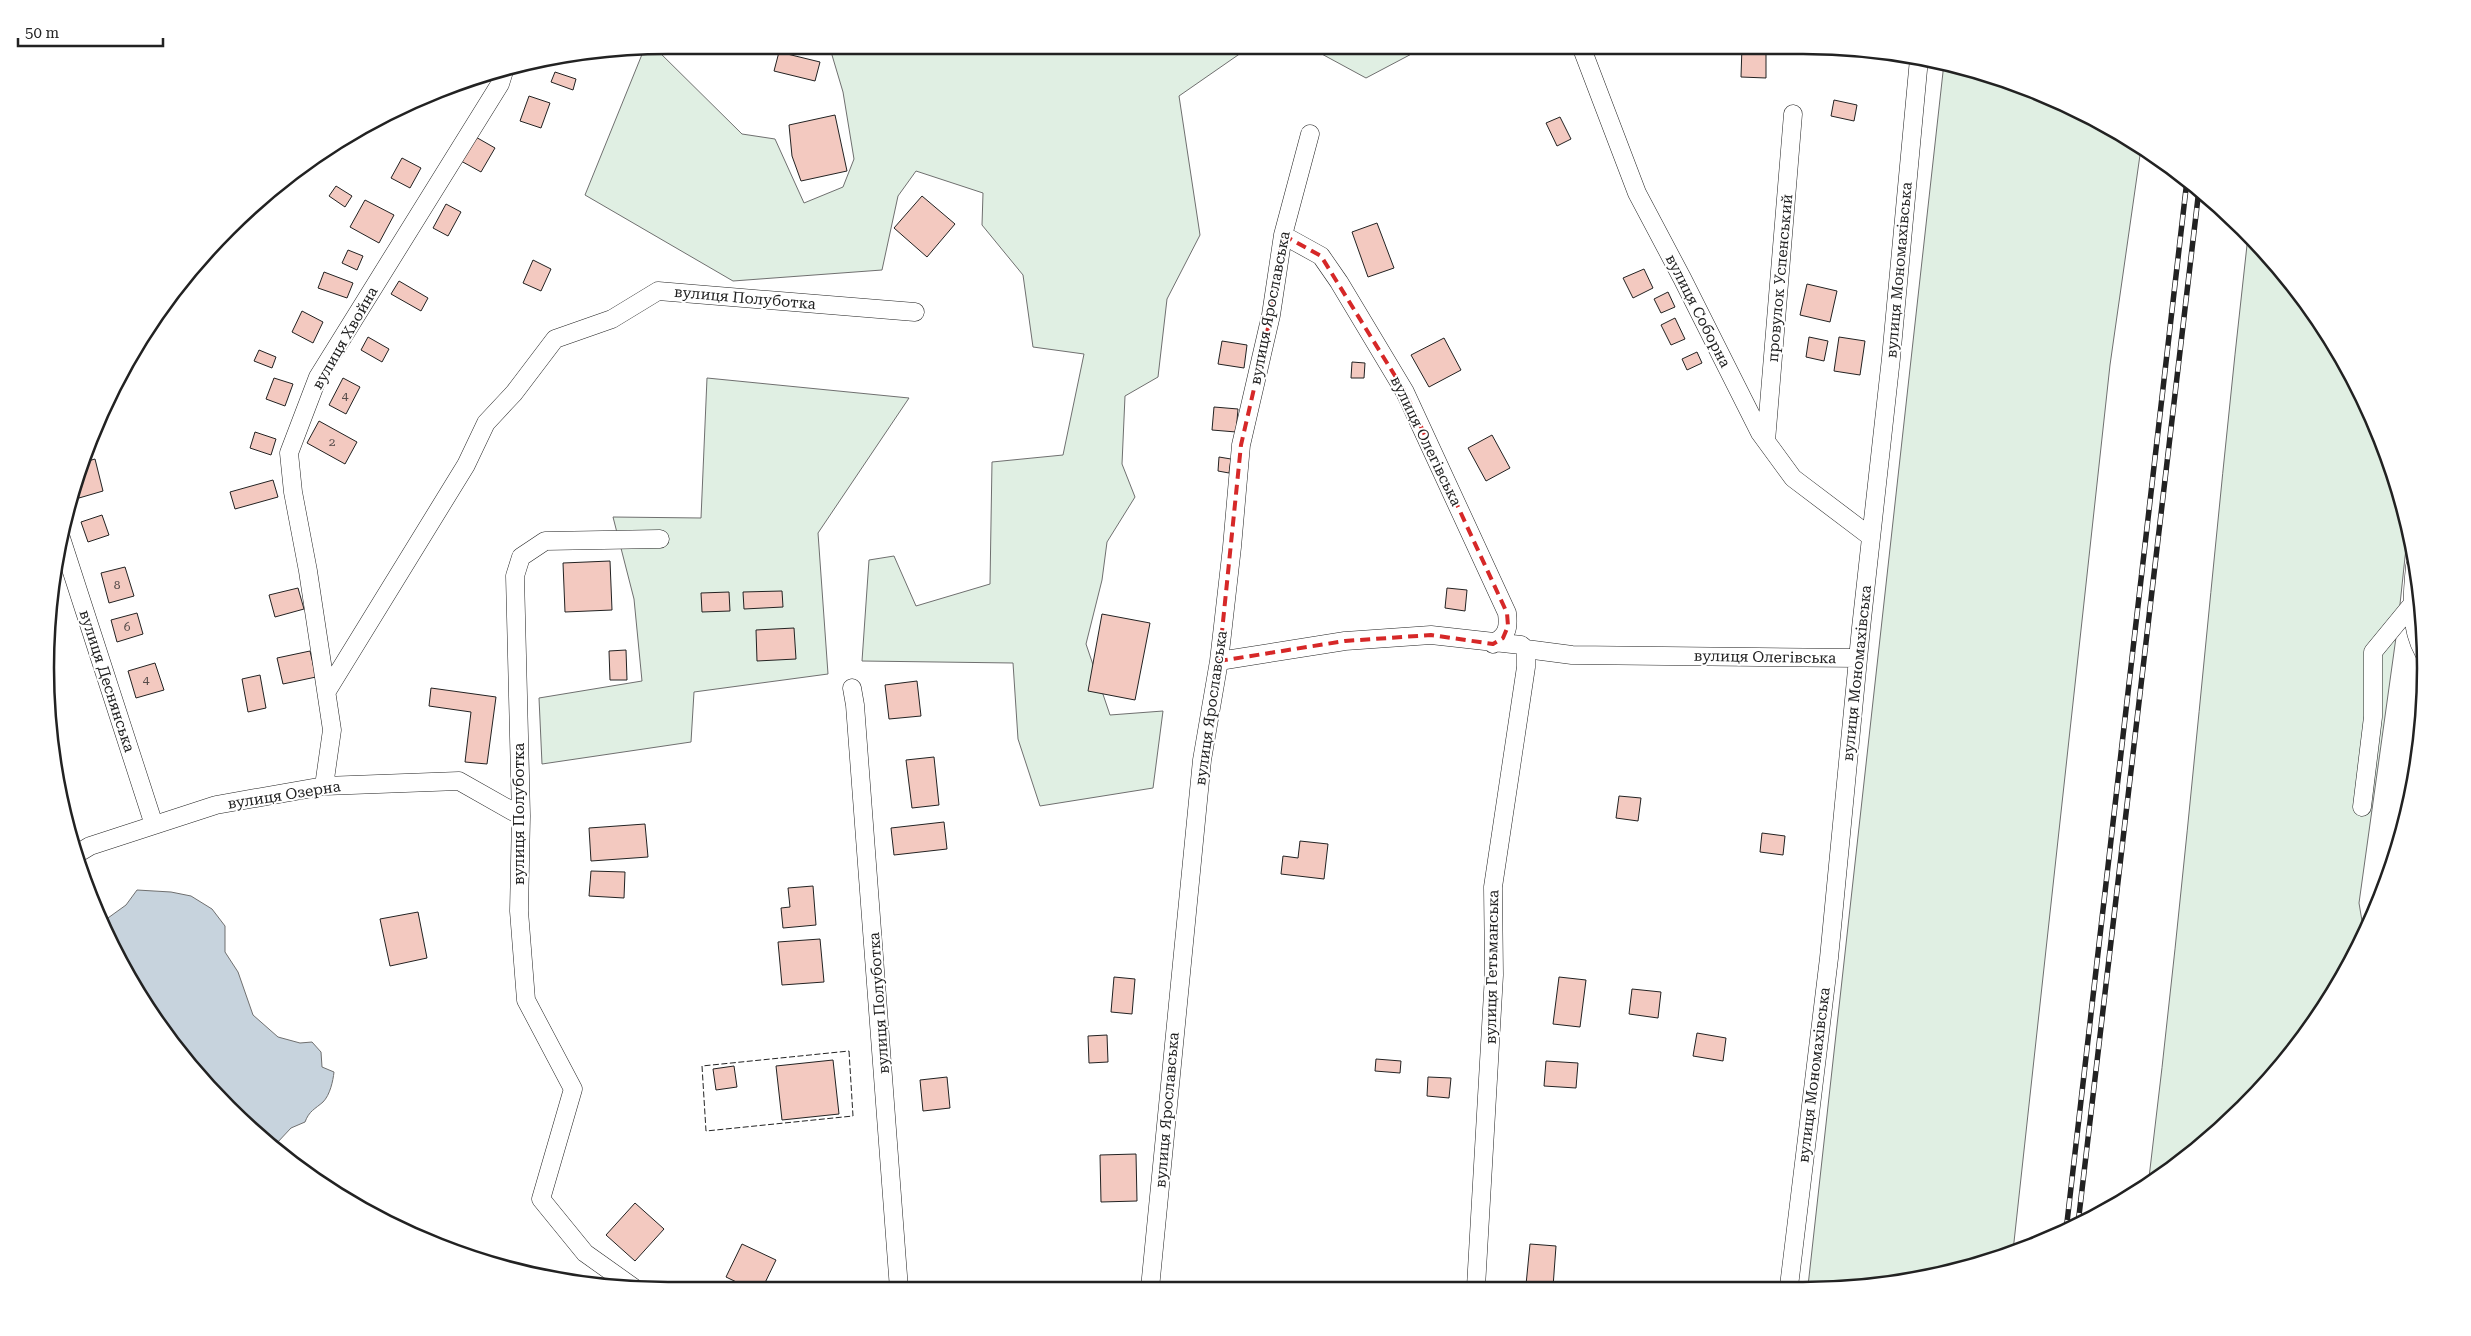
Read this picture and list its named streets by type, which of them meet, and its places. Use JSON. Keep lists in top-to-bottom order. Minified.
{"streets":{"street":["вулиця Мономахівська","провулок Успенський","вулиця Полуботка","вулиця Ярославська","вулиця Соборна","вулиця Хвойна","вулиця Олегівська","вулиця Деснянська","вулиця Озерна","вулиця Гетьманська"]},"crossings":[["вулиця Мономахівська","вулиця Соборна"],["вулиця Мономахівська","вулиця Олегівська"],["провулок Успенський","вулиця Соборна"],["вулиця Полуботка","вулиця Хвойна"],["вулиця Полуботка","вулиця Озерна"],["вулиця Ярославська","вулиця Олегівська"],["вулиця Хвойна","вулиця Озерна"],["вулиця Олегівська","вулиця Гетьманська"],["вулиця Деснянська","вулиця Озерна"]],"house_numbers":["4","2","8","6","4"],"scale_bar":"50 m"}
